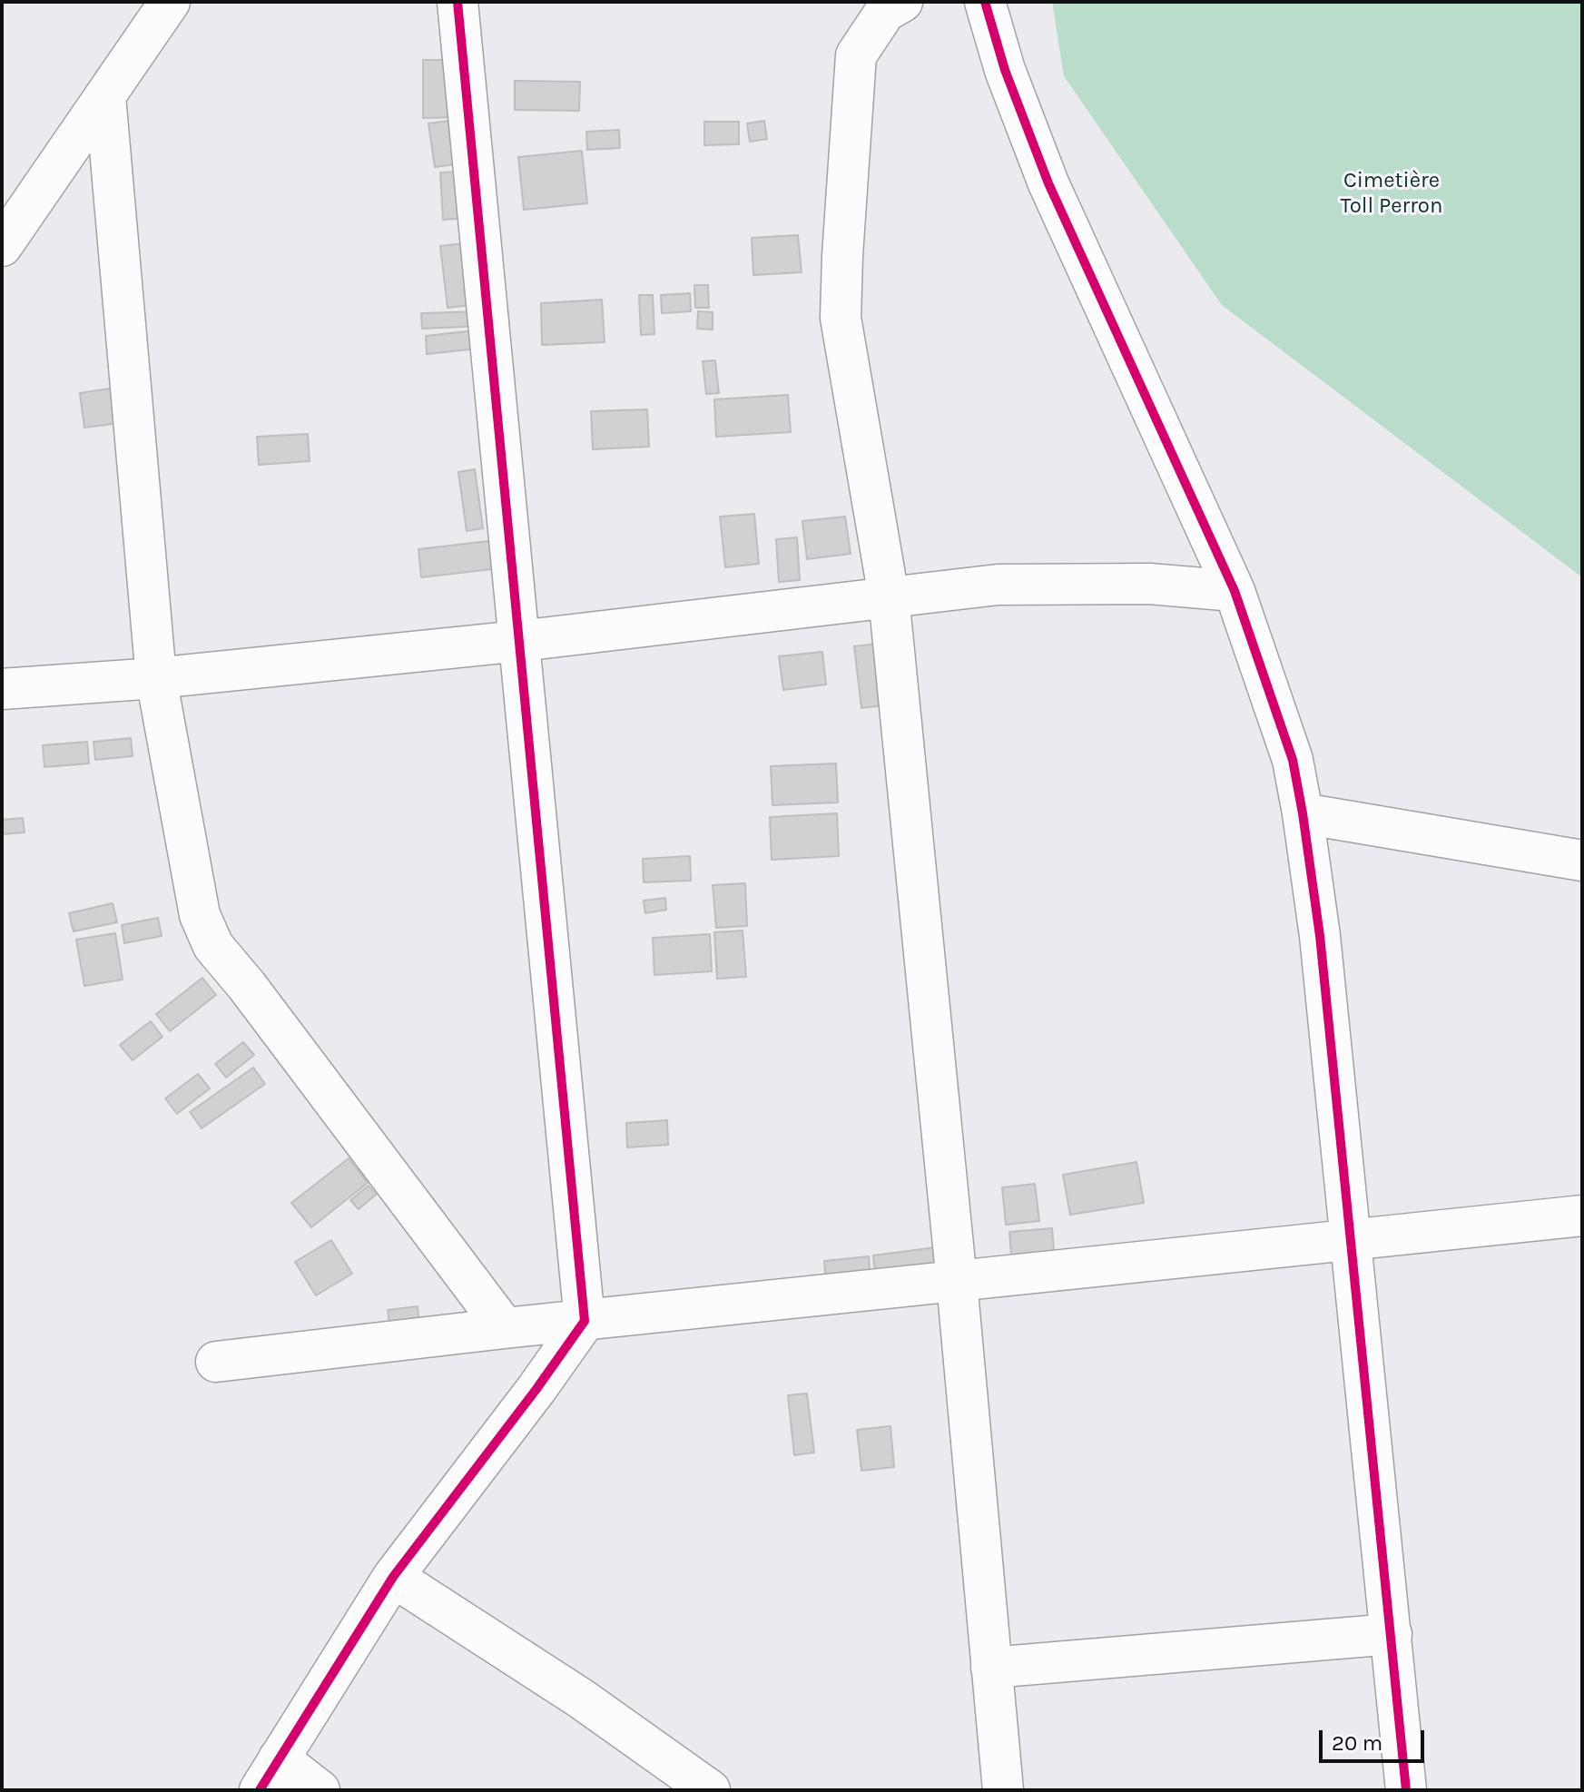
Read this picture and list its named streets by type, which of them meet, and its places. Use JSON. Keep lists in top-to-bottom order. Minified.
{"parks":["Cimetière Toll Perron"],"scale_bar":"20 m"}
